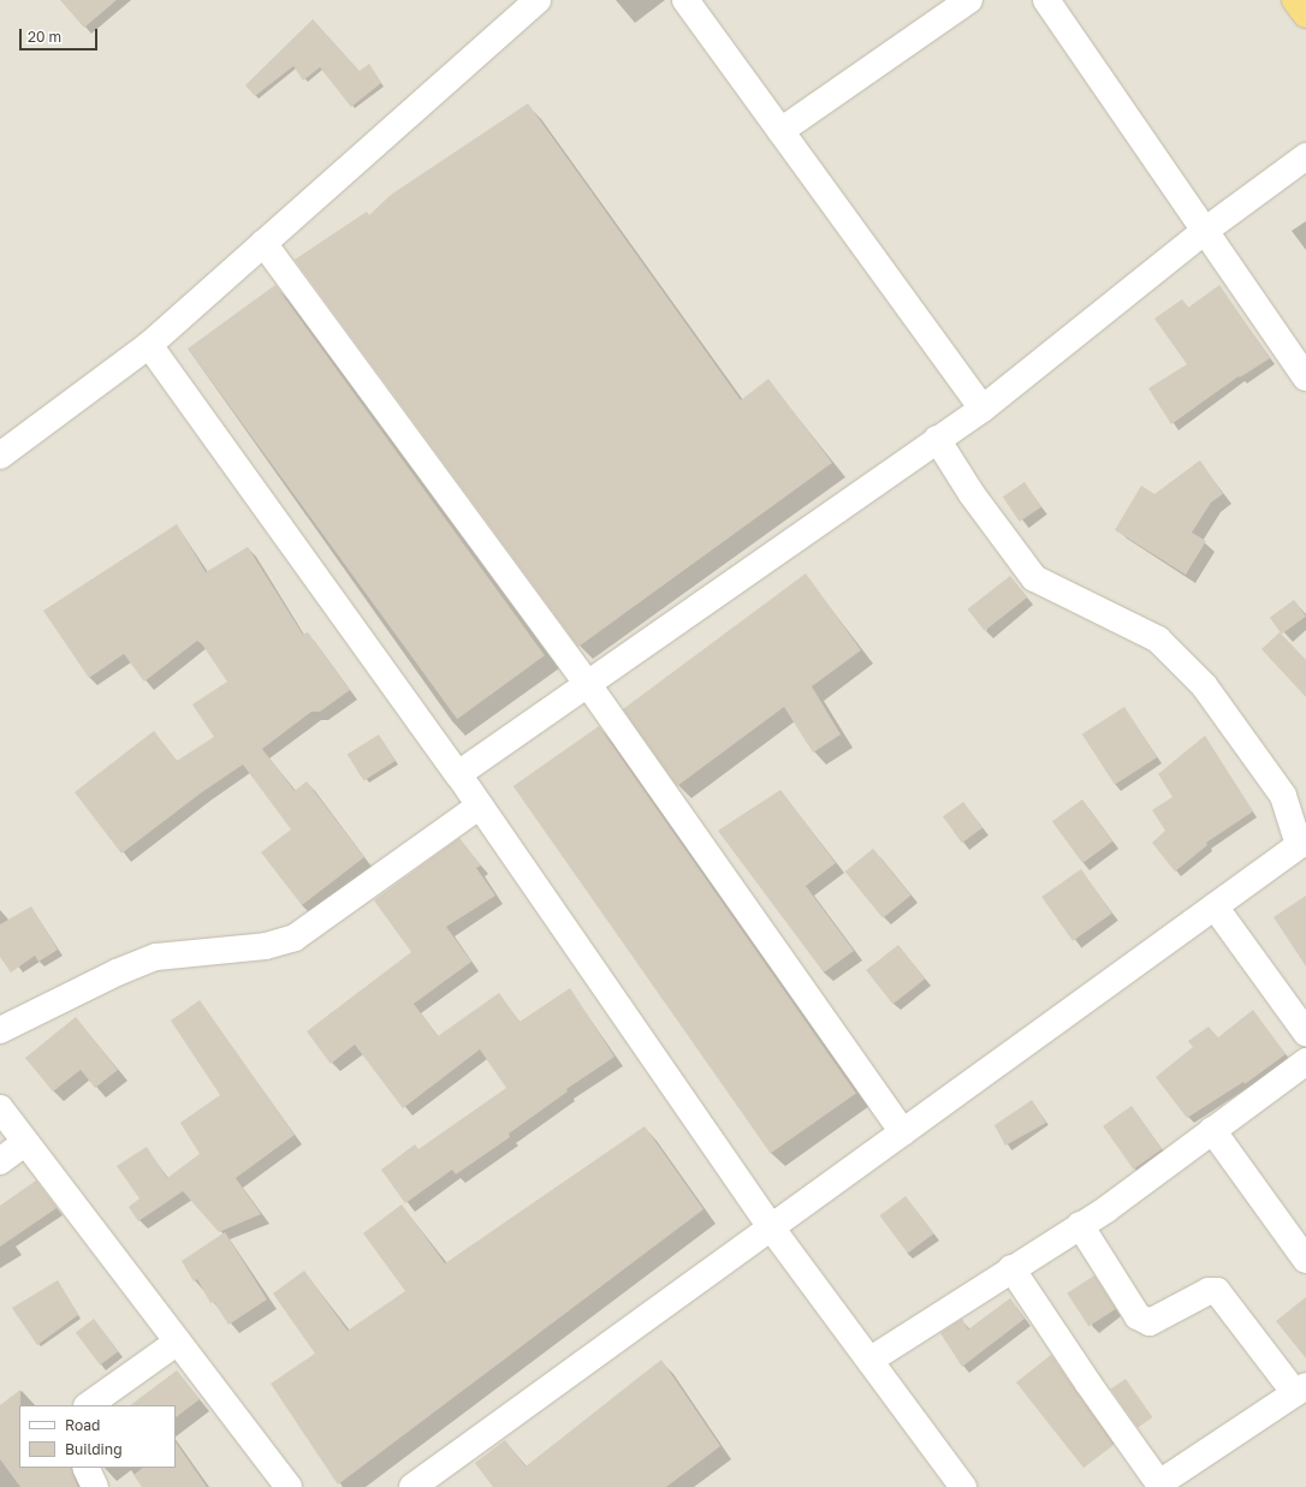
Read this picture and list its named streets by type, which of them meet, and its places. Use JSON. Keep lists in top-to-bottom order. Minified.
{"legend":["Road","Building"],"scale_bar":"20 m"}
